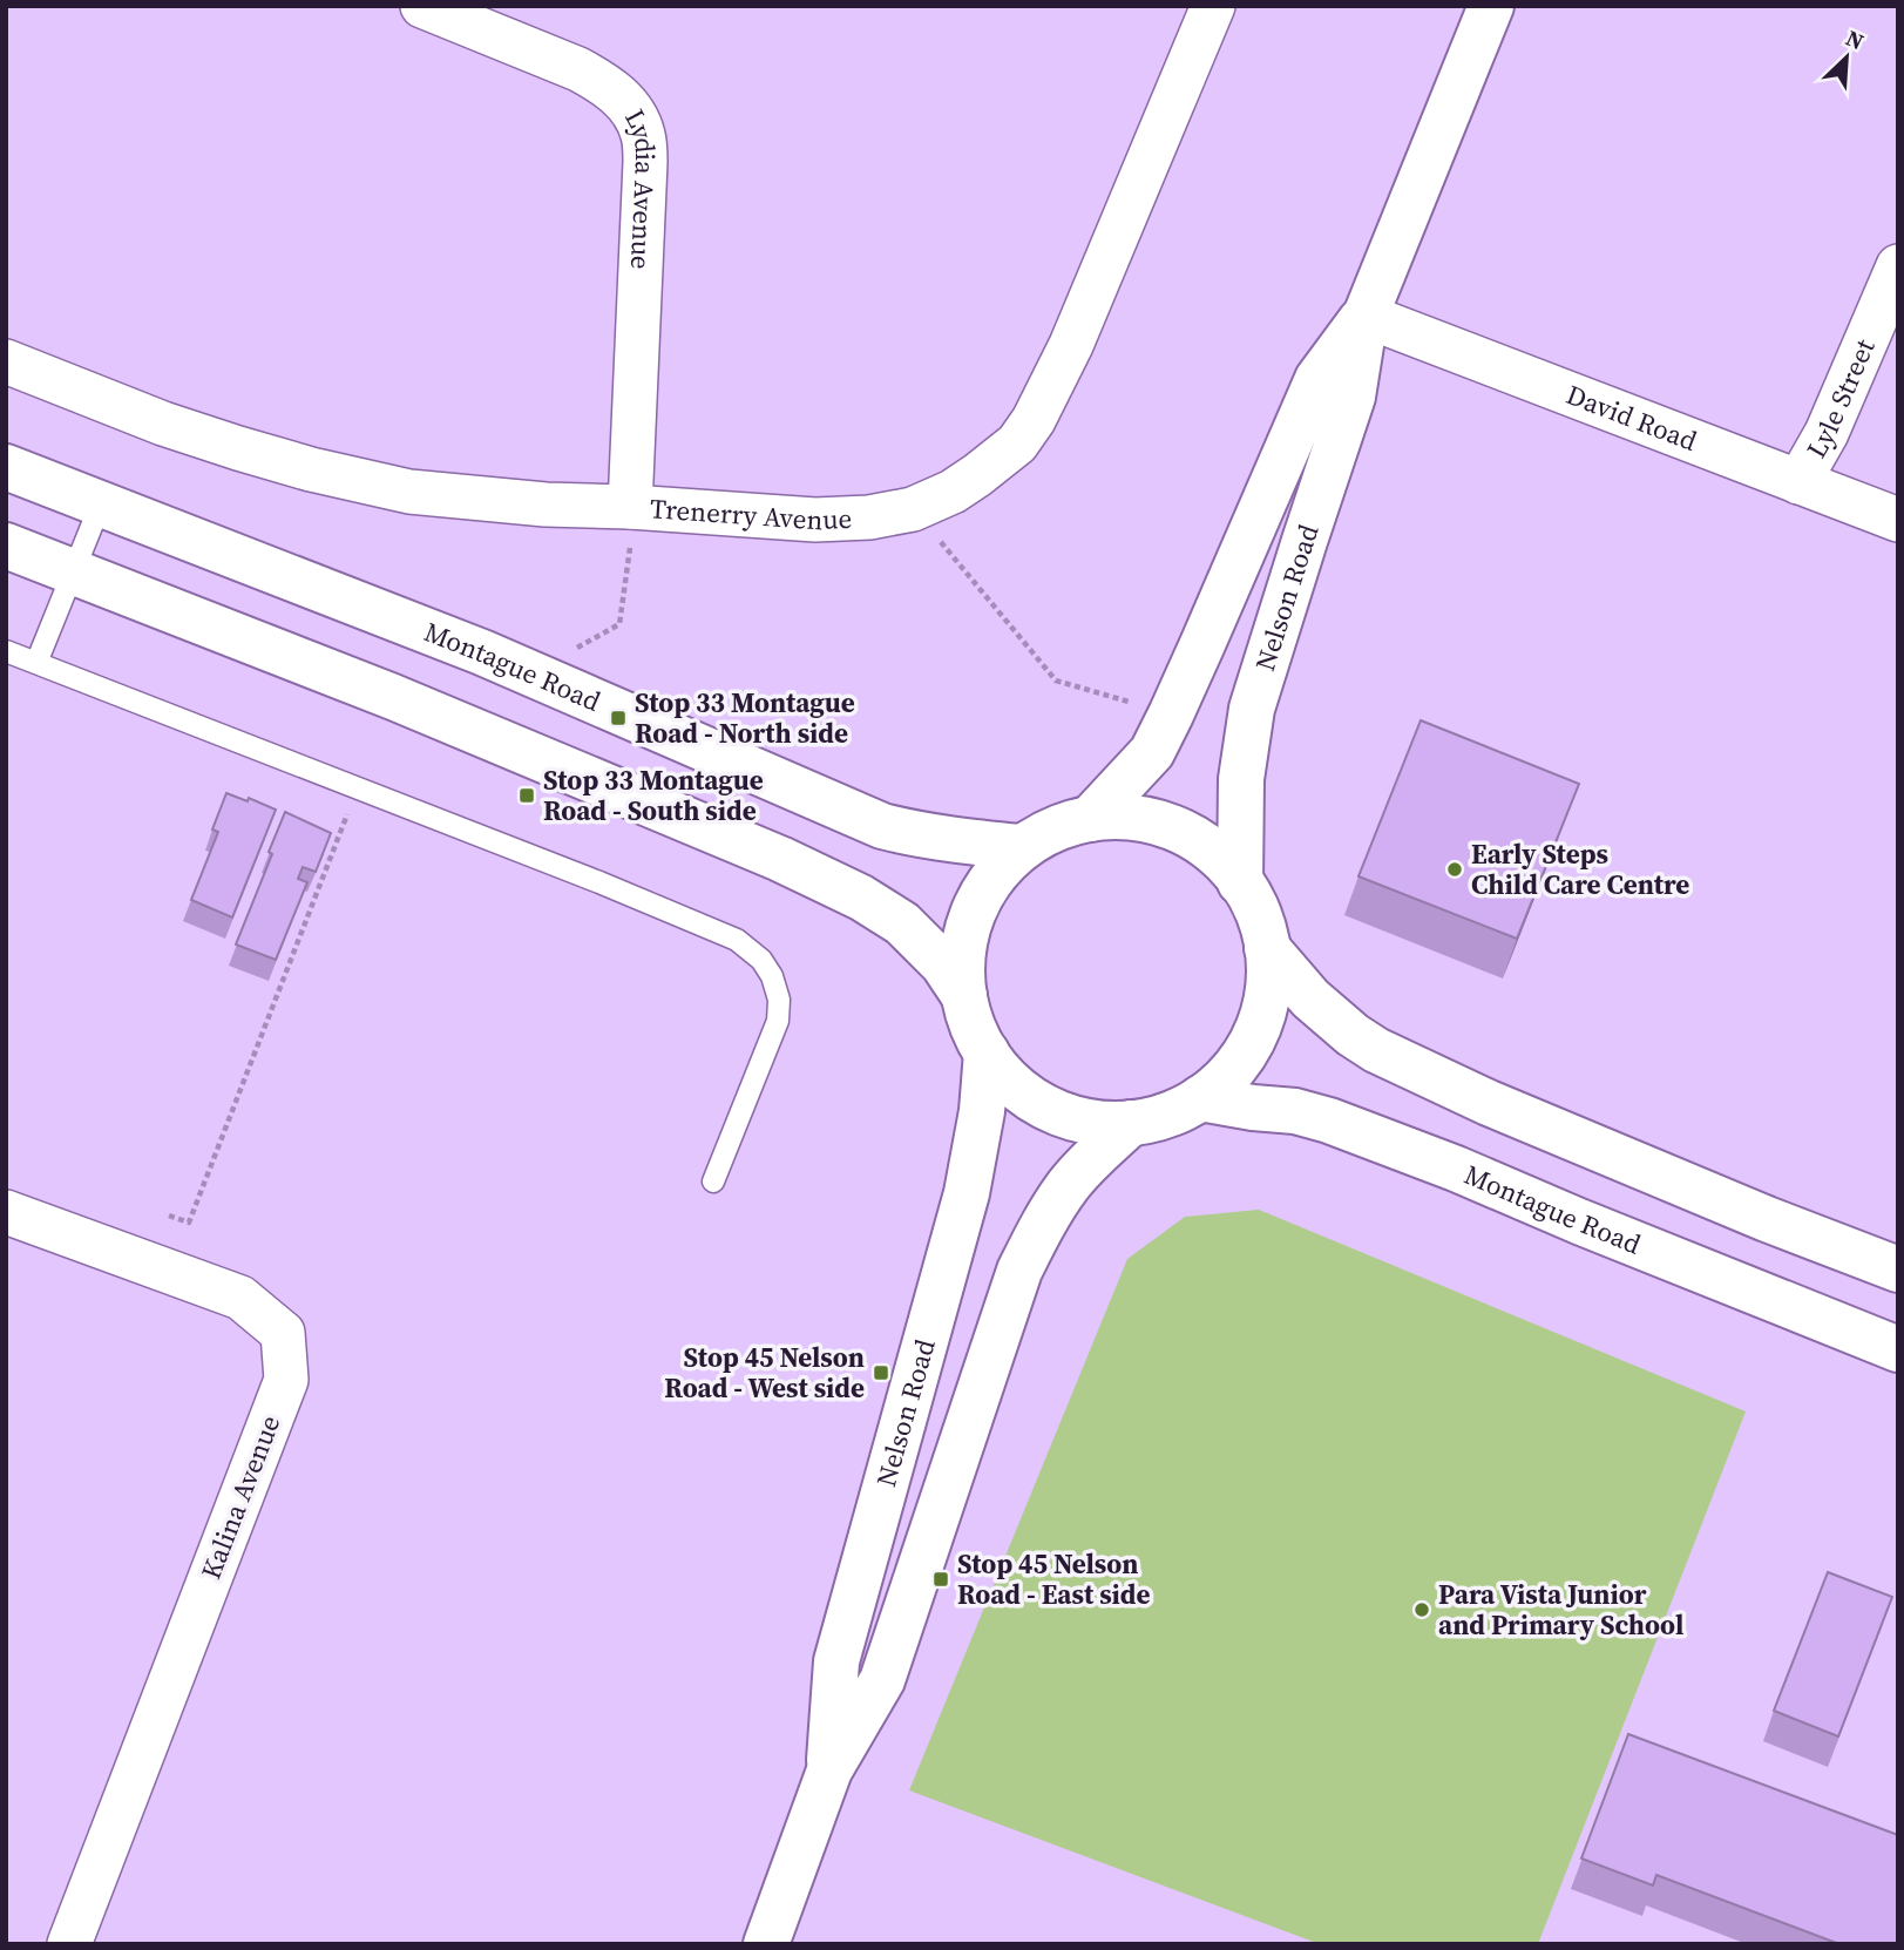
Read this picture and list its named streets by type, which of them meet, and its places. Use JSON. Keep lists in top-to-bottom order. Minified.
{"streets":{"main road":["Nelson Road","Montague Road"],"street":["Lydia Avenue","Lyle Street","David Road","Trenerry Avenue","Kalina Avenue"]},"crossings":[["Lydia Avenue","Trenerry Avenue"],["Lyle Street","David Road"],["David Road","Nelson Road"]],"places":{"transit":["Stop 33 Montague Road - North side","Stop 33 Montague Road - South side","Stop 45 Nelson Road - West side","Stop 45 Nelson Road - East side"],"other":["Early Steps Child Care Centre","Para Vista Junior and Primary School"]},"north":"top right"}
